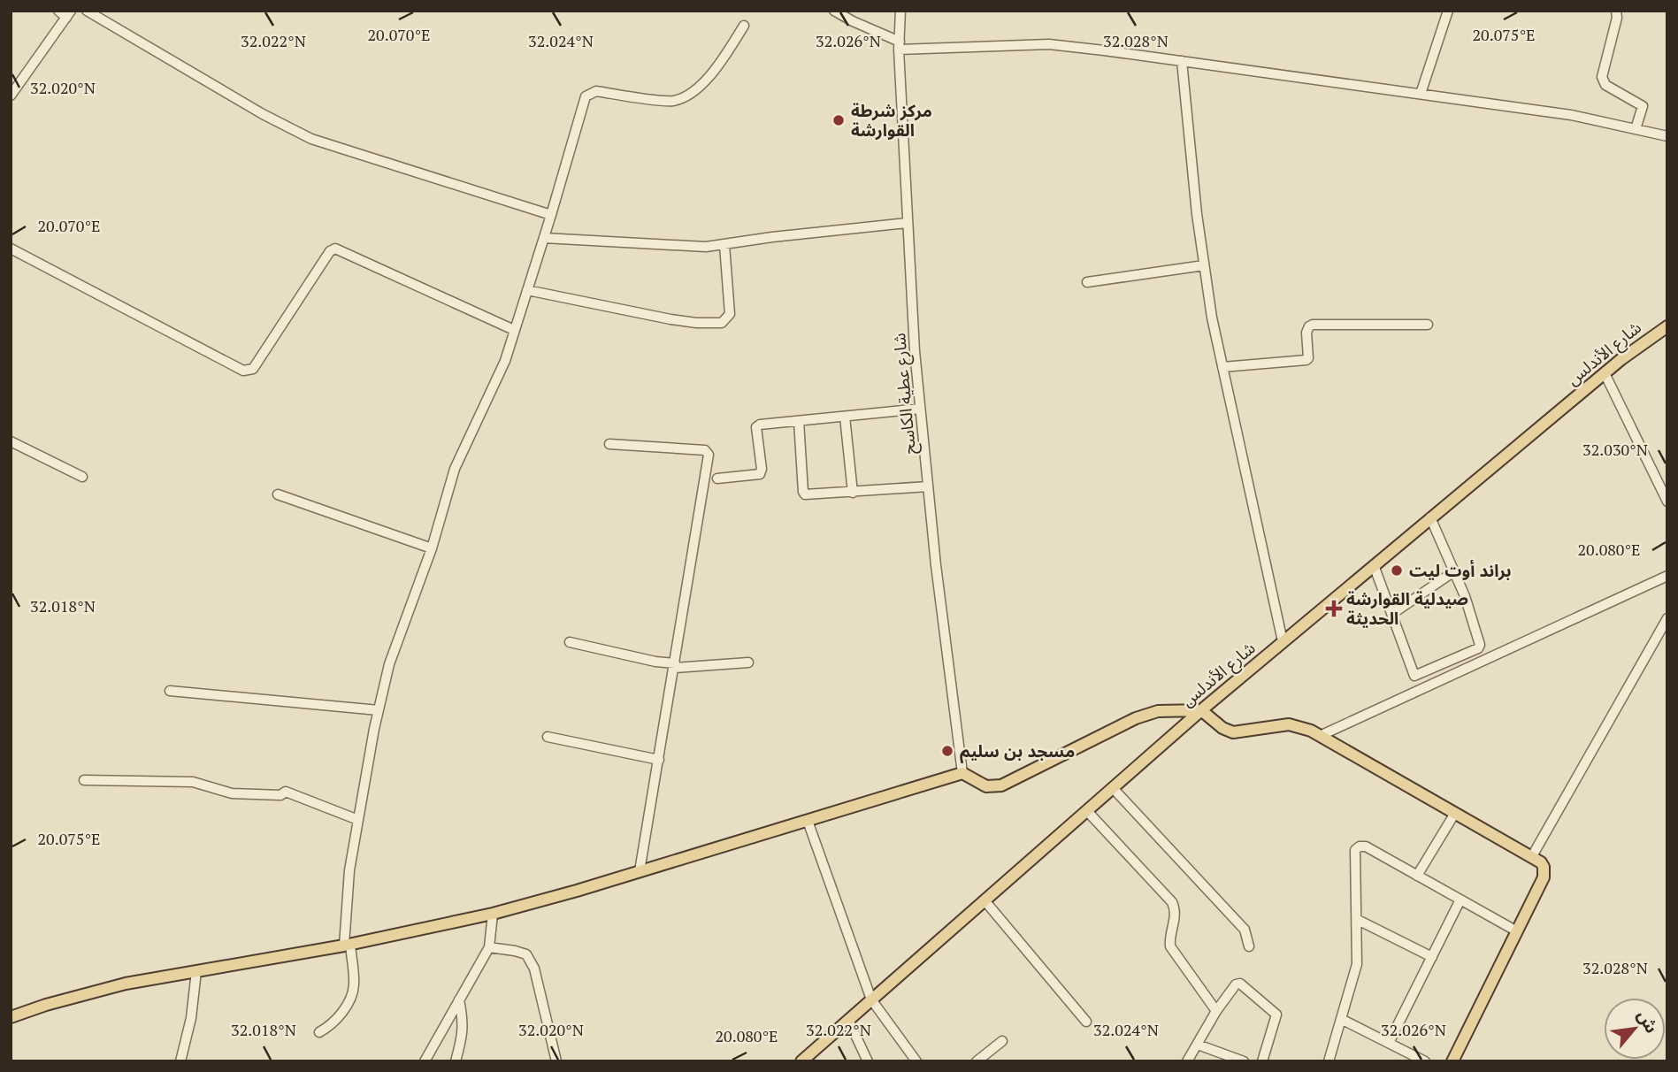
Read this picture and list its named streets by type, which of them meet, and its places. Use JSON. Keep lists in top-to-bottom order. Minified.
{"streets":{"main road":["شارع الأندلس"],"street":["شارع عطية الكاسح"]},"places":{"other":["مركز شرطة القوارشة","براند أوت ليت","مسجد بن سليم"],"health":["صيدلية القوارشة الحديثة"]},"north":"top right","coordinates":["20.070°E","20.075°E","32.022°N","32.024°N","32.026°N","32.028°N","32.020°N","32.030°N","20.080°E","32.018°N"]}
